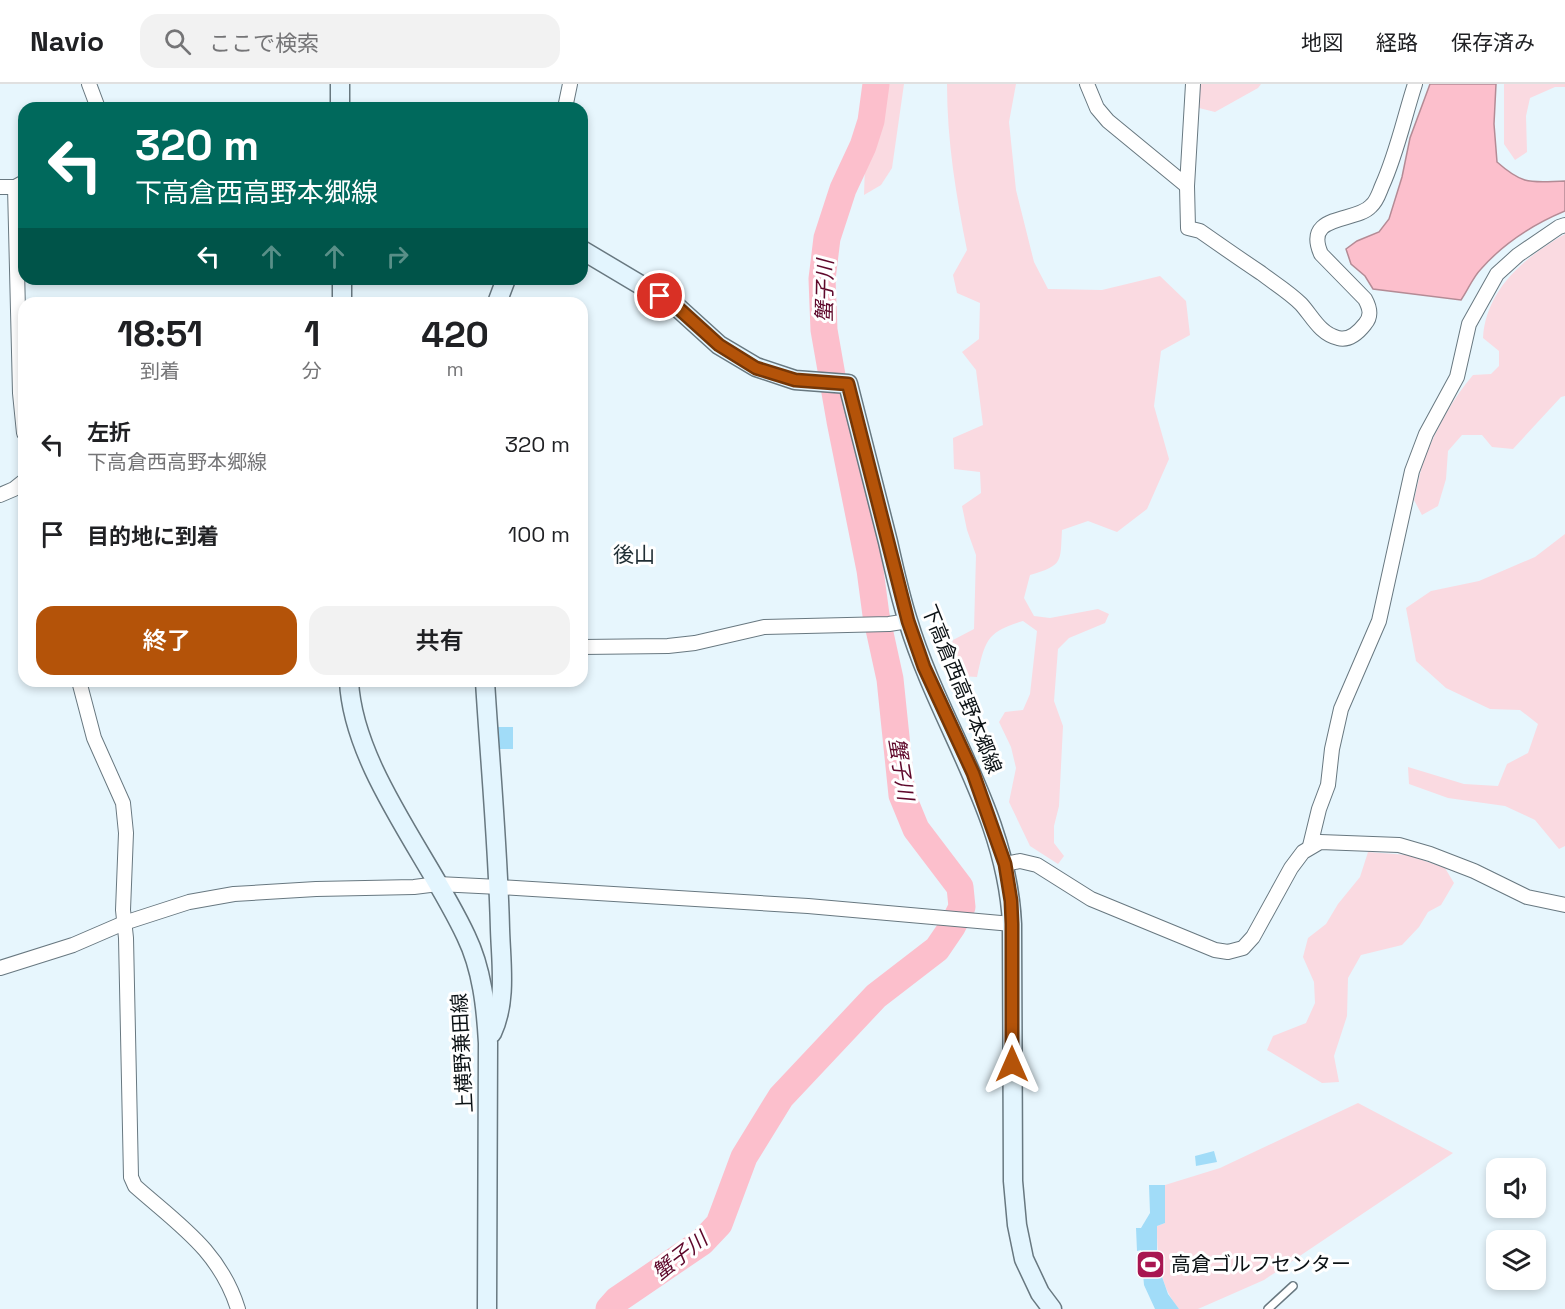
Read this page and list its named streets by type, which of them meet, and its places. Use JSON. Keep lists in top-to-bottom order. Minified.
{"streets":{"main road":["下高倉西高野本郷線","上横野兼田線"]},"districts":["後山"],"water":["蟹子川"],"places":{"sports":["高倉ゴルフセンター"]},"page":{"header":"Navio","search":"ここで検索","nav":["地図","経路","保存済み"],"turn":["320 m","下高倉西高野本郷線"],"eta":["18:51","到着","1","分","420","m"],"list":[{"name":"左折","note":"下高倉西高野本郷線","value":"320 m"},{"name":"目的地に到着","value":"100 m"}],"buttons":["終了","共有"]}}
